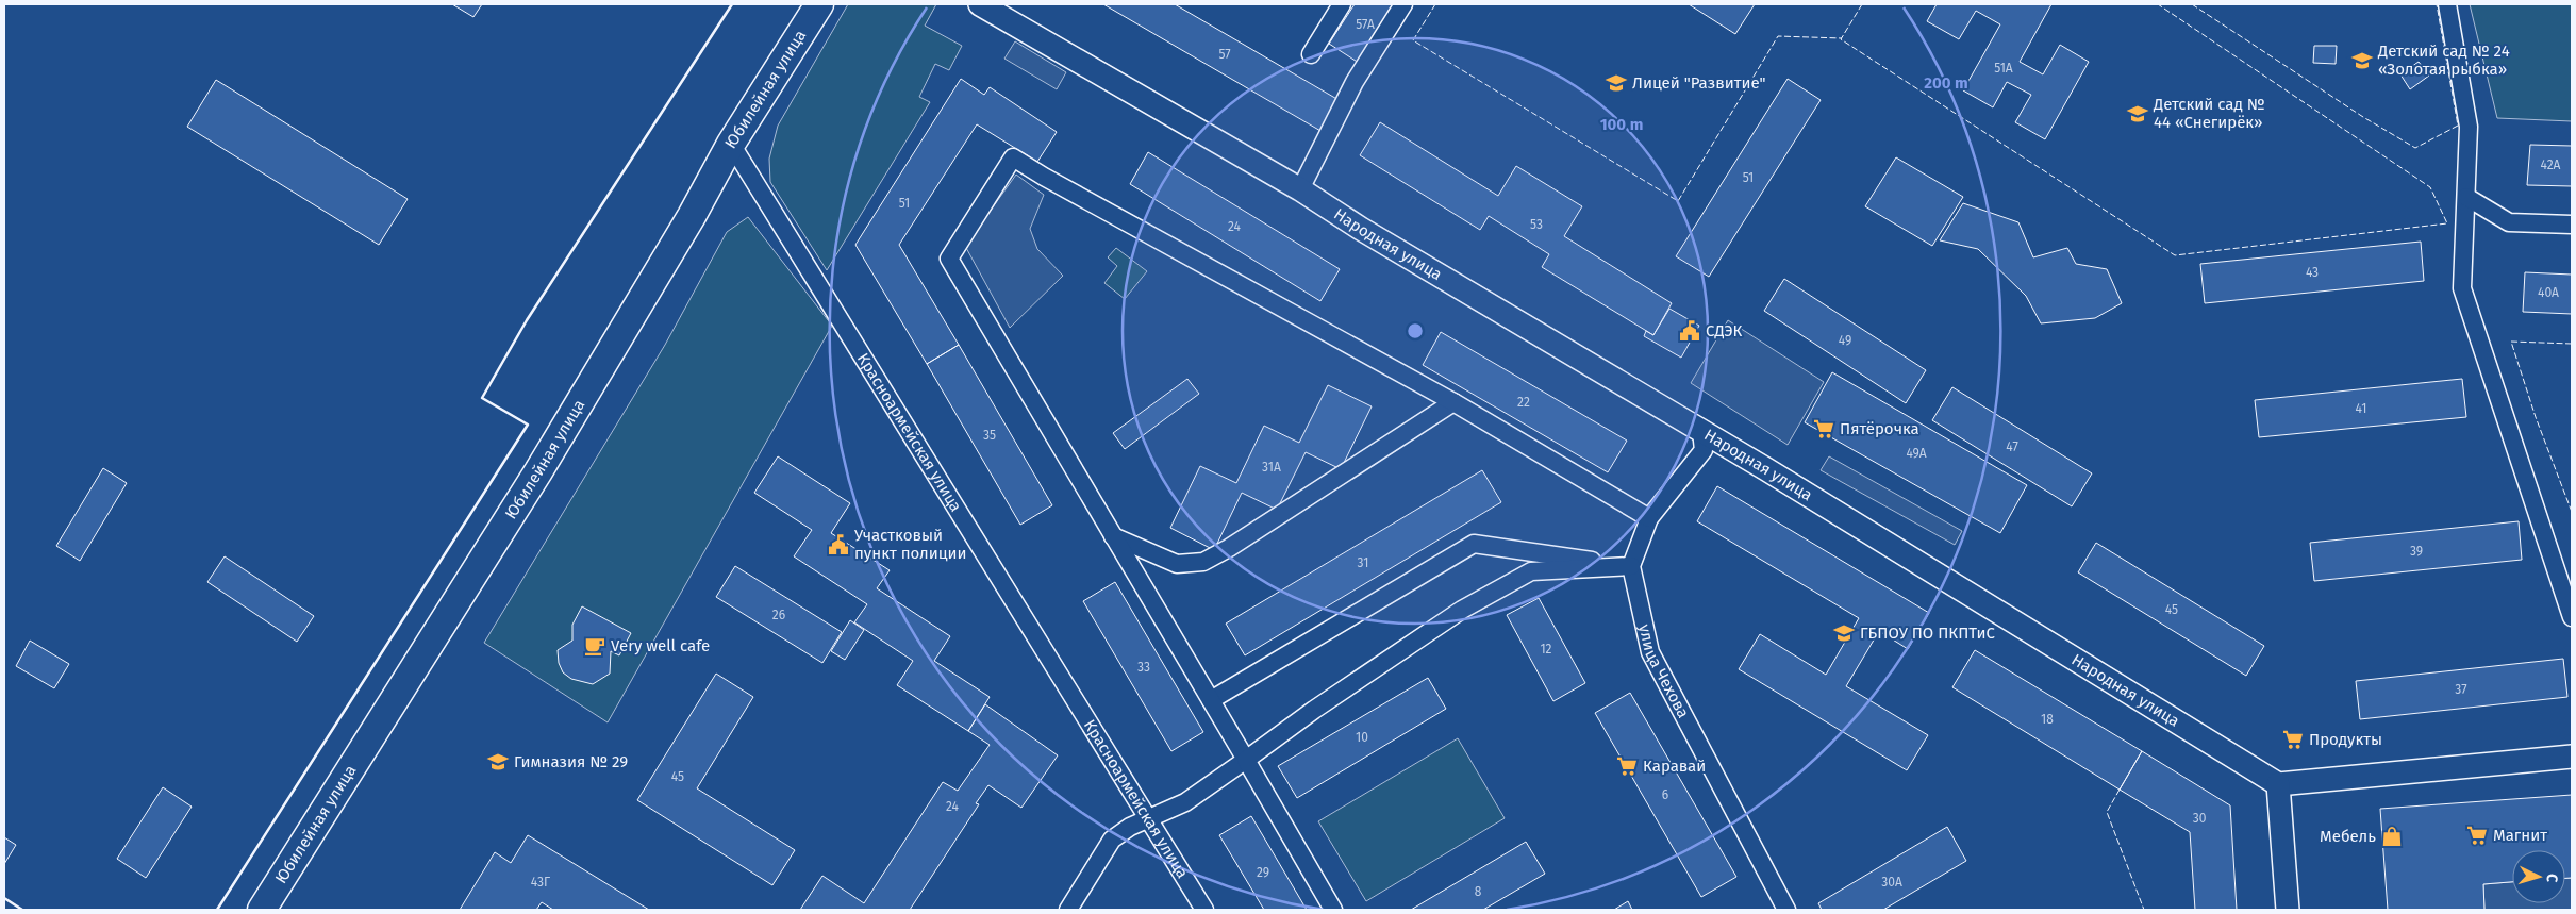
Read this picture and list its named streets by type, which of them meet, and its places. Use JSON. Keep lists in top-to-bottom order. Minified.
{"streets":{"main road":["Юбилейная улица"],"street":["Народная улица","Красноармейская улица","улица Чехова"]},"crossings":[["Юбилейная улица","Красноармейская улица"]],"places":{"school or university":["Детский сад № 24 «Золотая рыбка»","Лицей \"Развитие\"","Детский сад № 44 «Снегирёк»","ГБПОУ ПО ПКПТиС","Гимназия № 29"],"public building":["СДЭК","Участковый пункт полиции"],"supermarket":["Пятёрочка","Продукты","Каравай","Магнит"],"cafe":["Very well cafe"],"shop":["Мебель"]},"house_numbers":["57А","57","51А","42А","51","51","53","24","43","40А","49","22","41","35","47","49А","31А","39","31","45","26","12","33","37","18","10","45","6","24","30","29","43Г","30А","8"],"north":"right","rings":["200 m","100 m"]}
